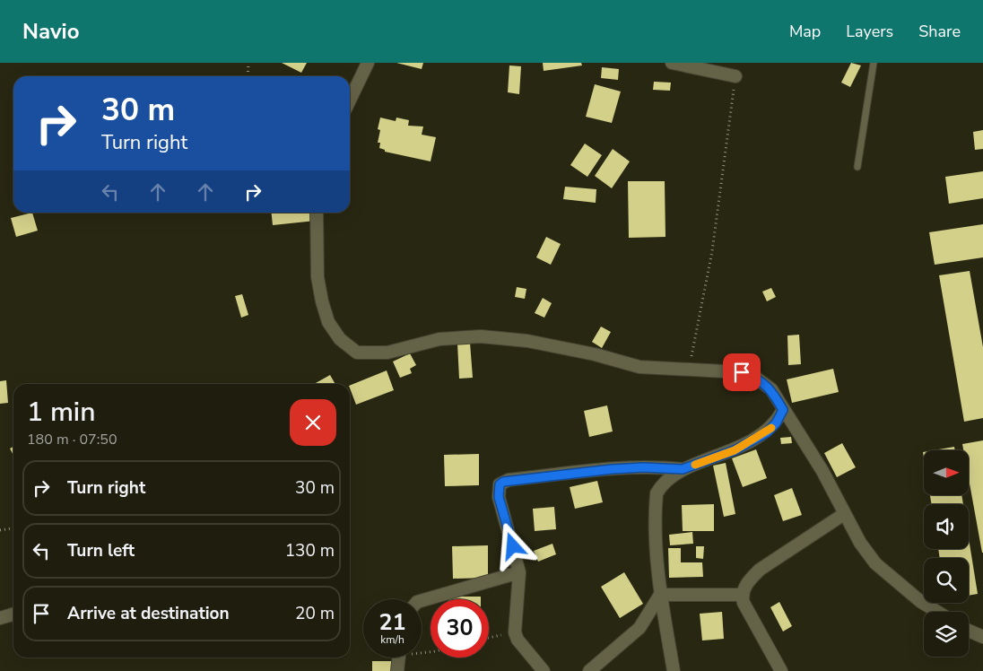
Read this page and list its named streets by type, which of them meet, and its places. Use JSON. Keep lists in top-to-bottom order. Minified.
{"north":"right","page":{"header":"Navio","nav":["Map","Layers","Share"],"turn":["30 m","Turn right"],"heading":["1 min","180 m · 07:50"],"list":[{"name":"Turn right","value":"30 m"},{"name":"Turn left","value":"130 m"},{"name":"Arrive at destination","value":"20 m"}],"speed":"21 km/h","limit":"30"}}
